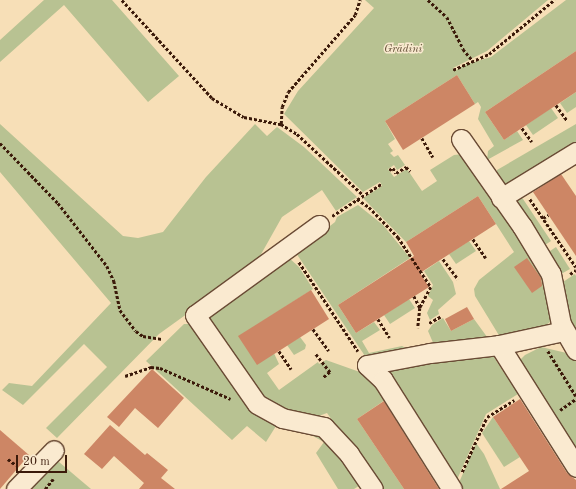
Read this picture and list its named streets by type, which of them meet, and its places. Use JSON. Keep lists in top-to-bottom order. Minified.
{"parks":["Grădini"],"scale_bar":"20 m"}
